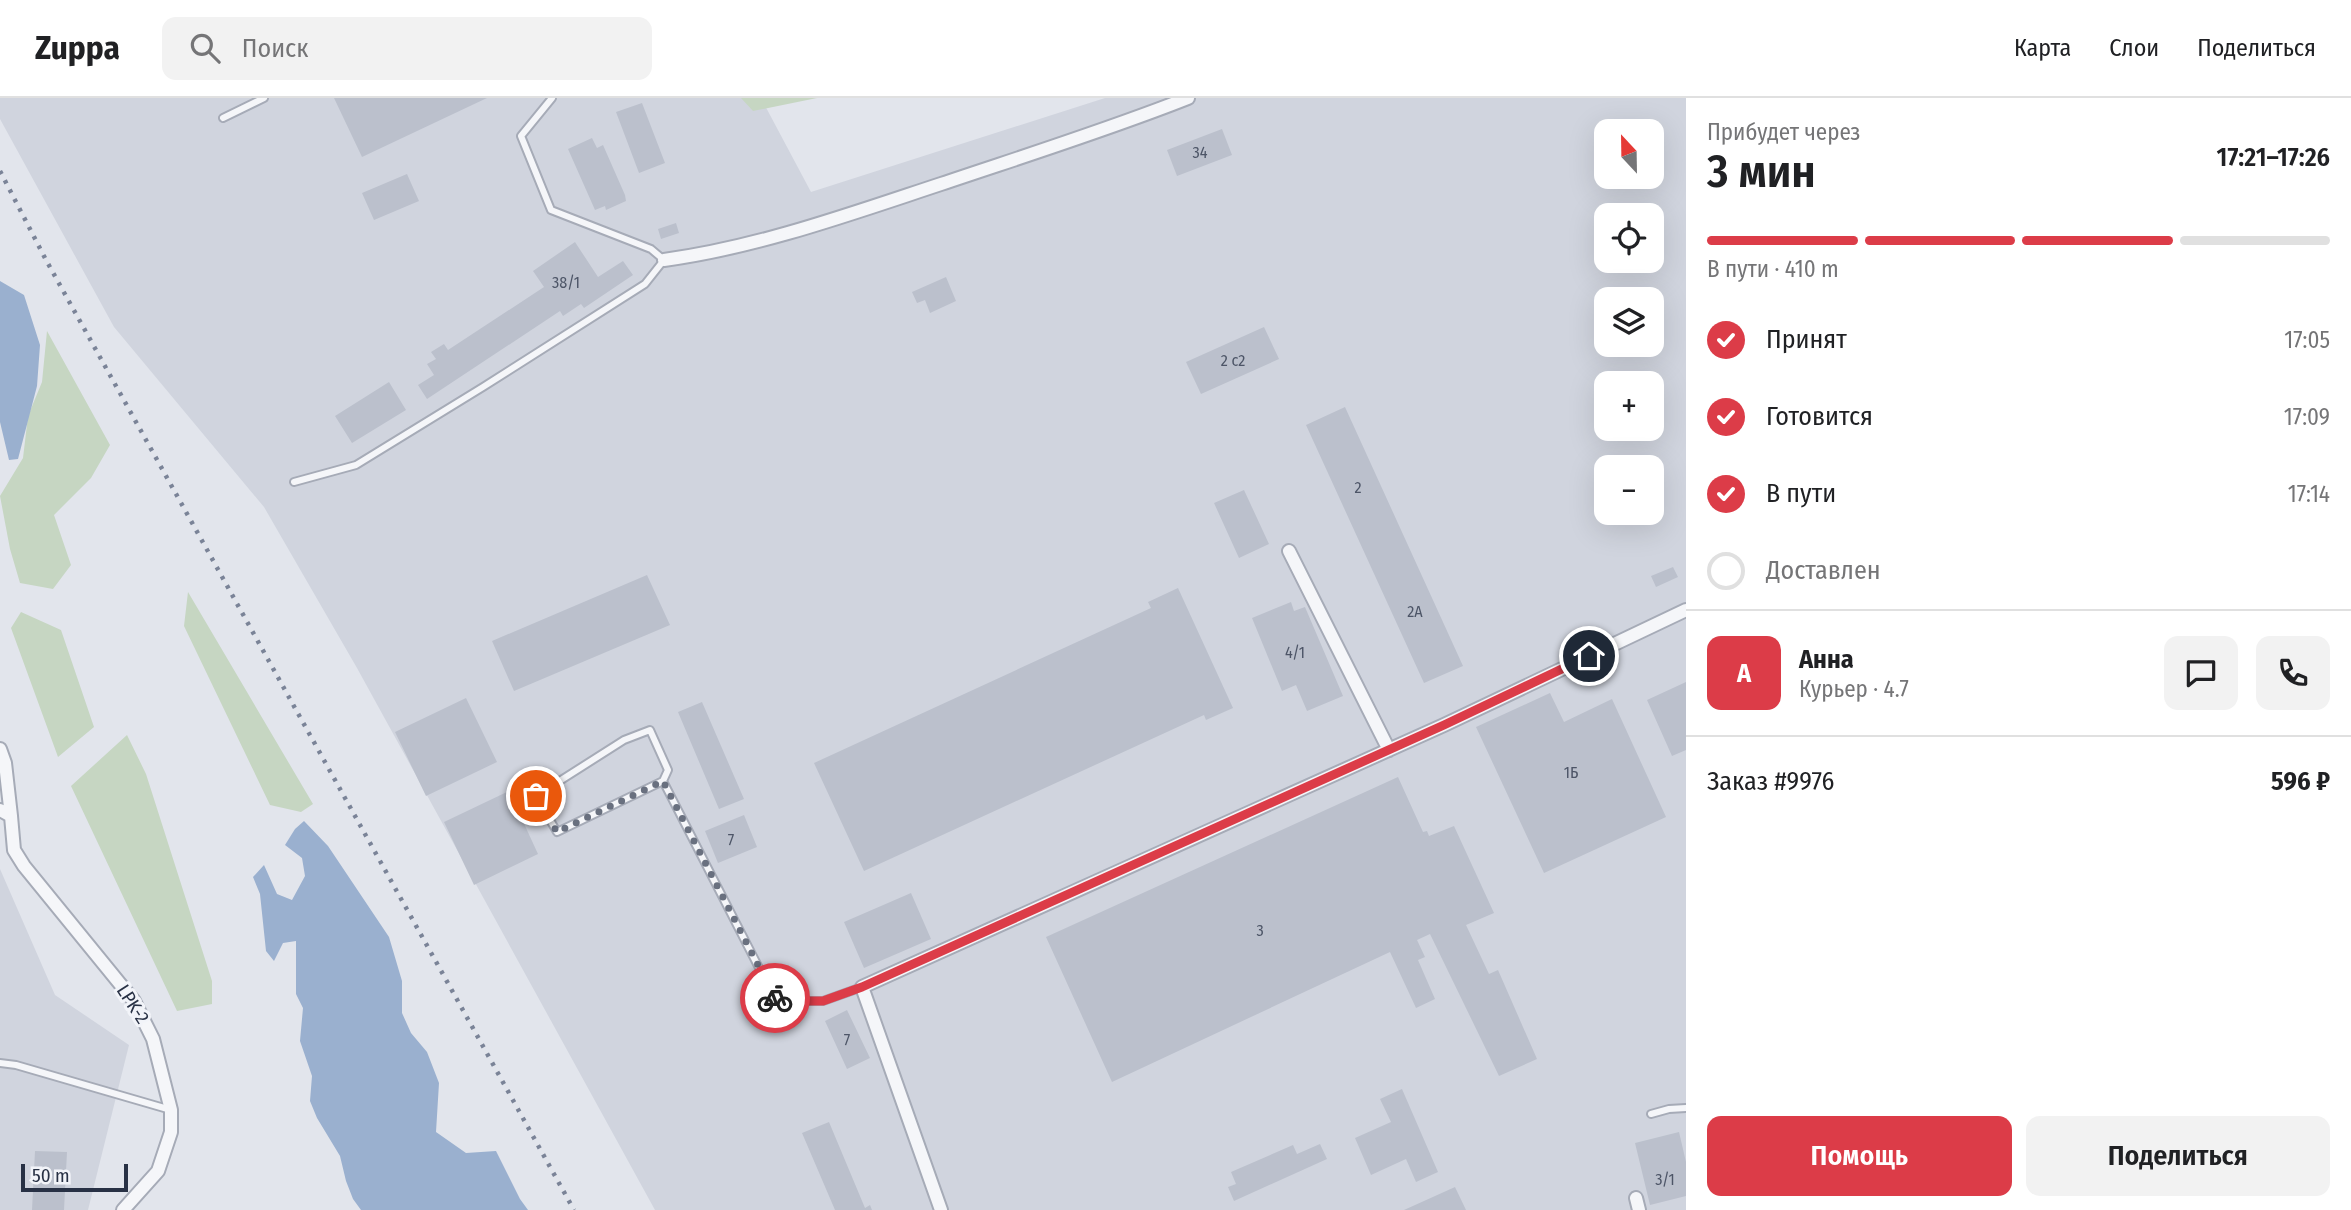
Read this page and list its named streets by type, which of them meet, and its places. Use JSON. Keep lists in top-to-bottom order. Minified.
{"streets":{"street":["LPK-2"]},"house_numbers":["34","38/1","2 с2","2","2А","4/1","1Б","7","3","7","3/1"],"scale_bar":"50 m","north":"top","page":{"header":"Zuppa","search":"Поиск","nav":["Карта","Слои","Поделиться"],"heading":["3 мин","Прибудет через","17:21–17:26"],"panel":["Анна","Курьер · 4.7","Заказ #9976","596 ₽"],"map_buttons":["+","−"],"bar":"В пути · 410 m","list":[["Принят","17:05"],["Готовится","17:09"],["В пути","17:14"],"Доставлен"],"round":"А","buttons":["Помощь","Поделиться"],"scale":"50 m"}}
